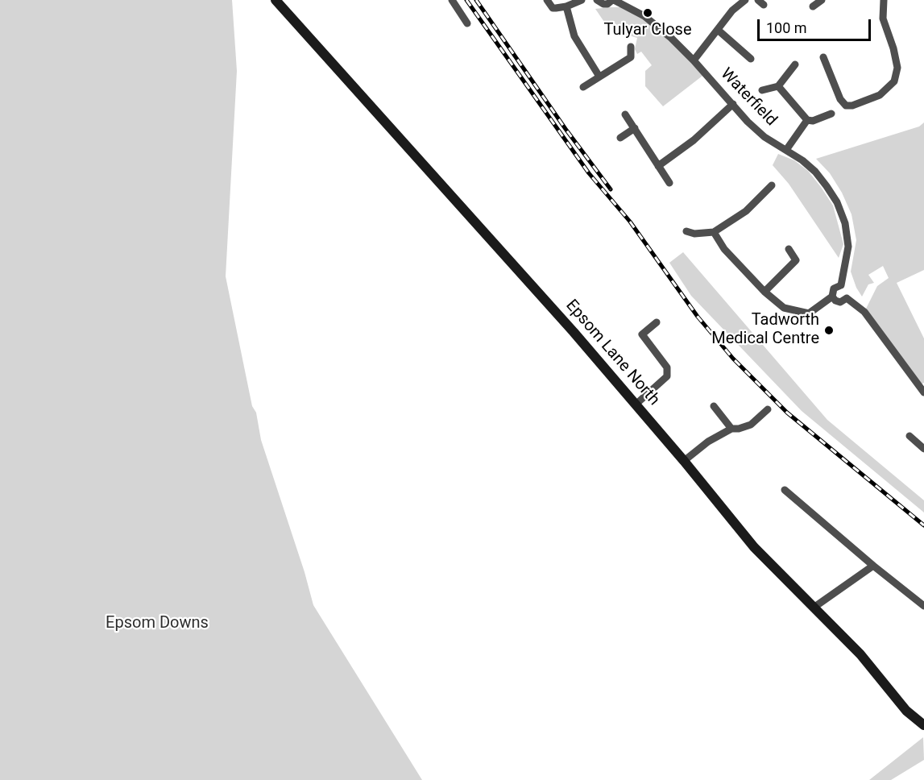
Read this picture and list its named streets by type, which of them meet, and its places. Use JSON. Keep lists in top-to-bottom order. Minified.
{"streets":{"main road":["Epsom Lane North"],"street":["Waterfield"]},"parks":["Epsom Downs"],"places":["Tulyar Close","Tadworth Medical Centre"],"scale_bar":"100 m"}
